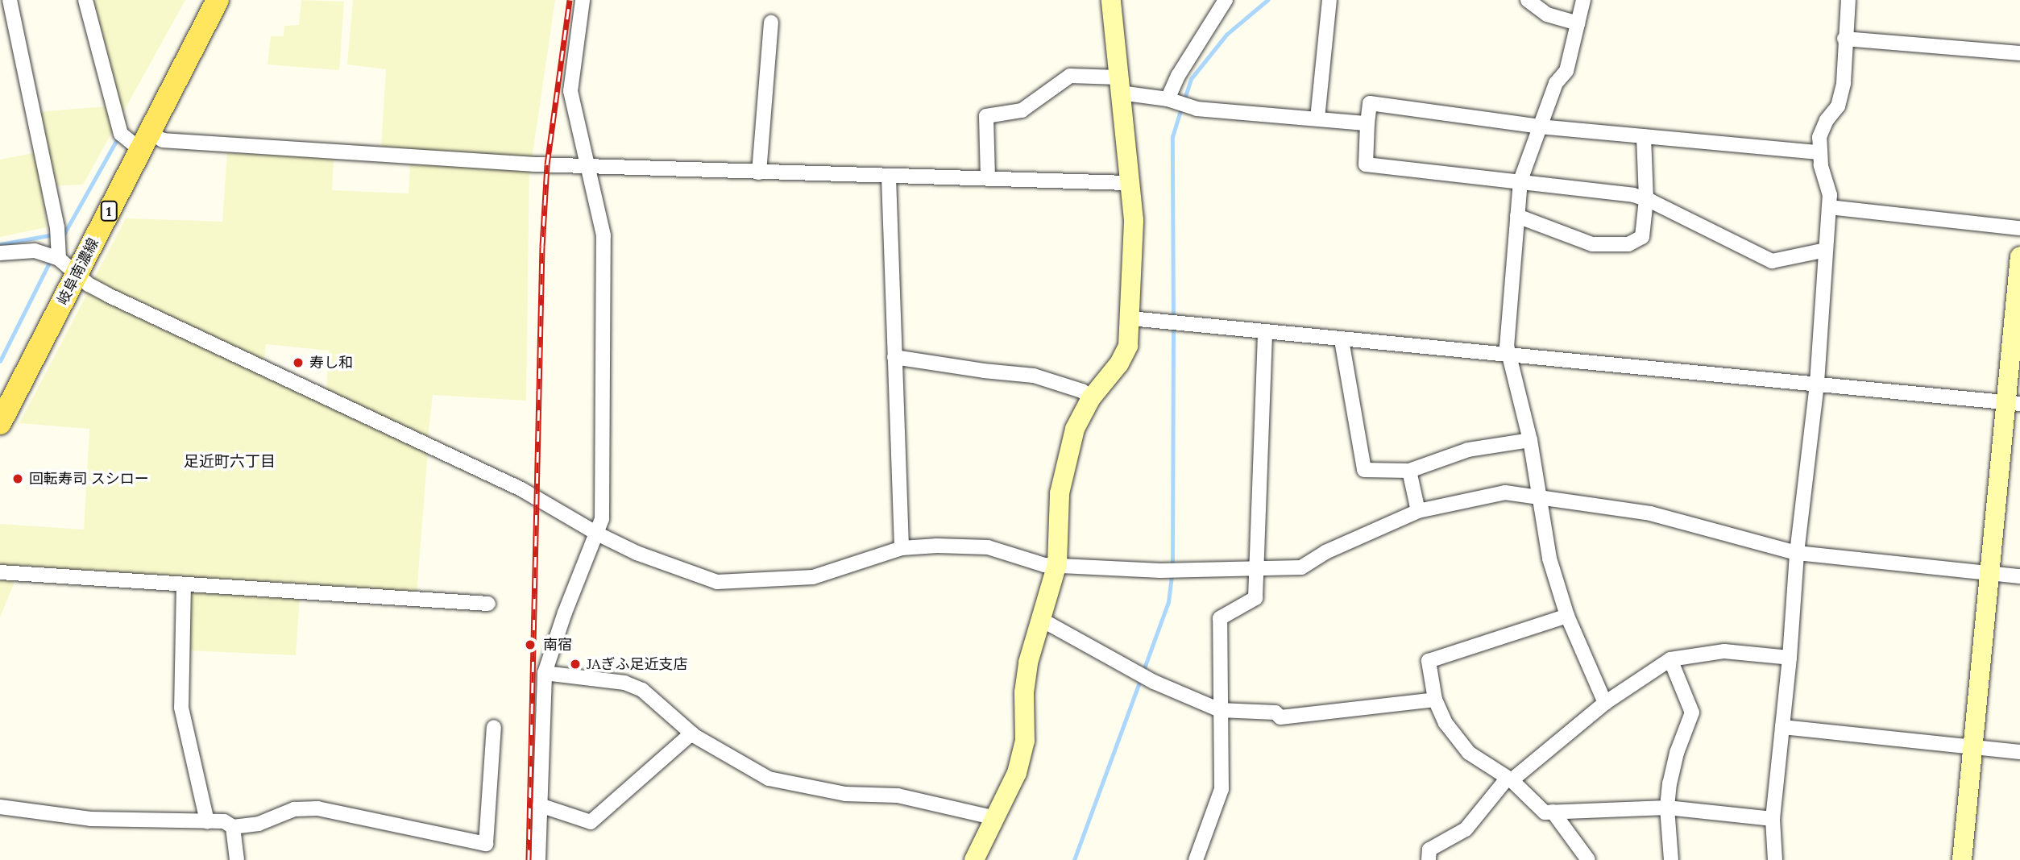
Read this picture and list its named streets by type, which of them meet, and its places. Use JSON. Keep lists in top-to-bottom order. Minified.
{"streets":{"main road":["1","岐阜南濃線"]},"districts":["足近町六丁目"],"places":["寿し和","回転寿司 スシロー","南宿","JAぎふ足近支店"]}
